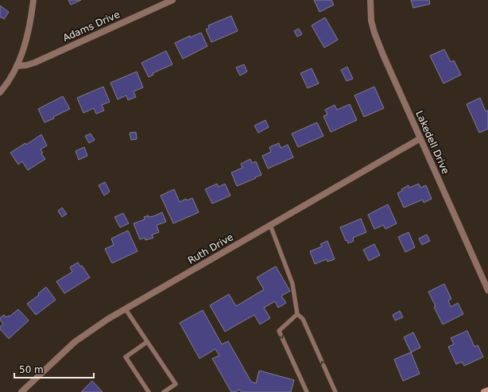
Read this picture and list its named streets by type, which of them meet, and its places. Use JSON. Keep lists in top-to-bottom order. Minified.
{"streets":{"street":["Adams Drive","Lakedell Drive","Ruth Drive"]},"crossings":[["Lakedell Drive","Ruth Drive"]],"scale_bar":"50 m"}
